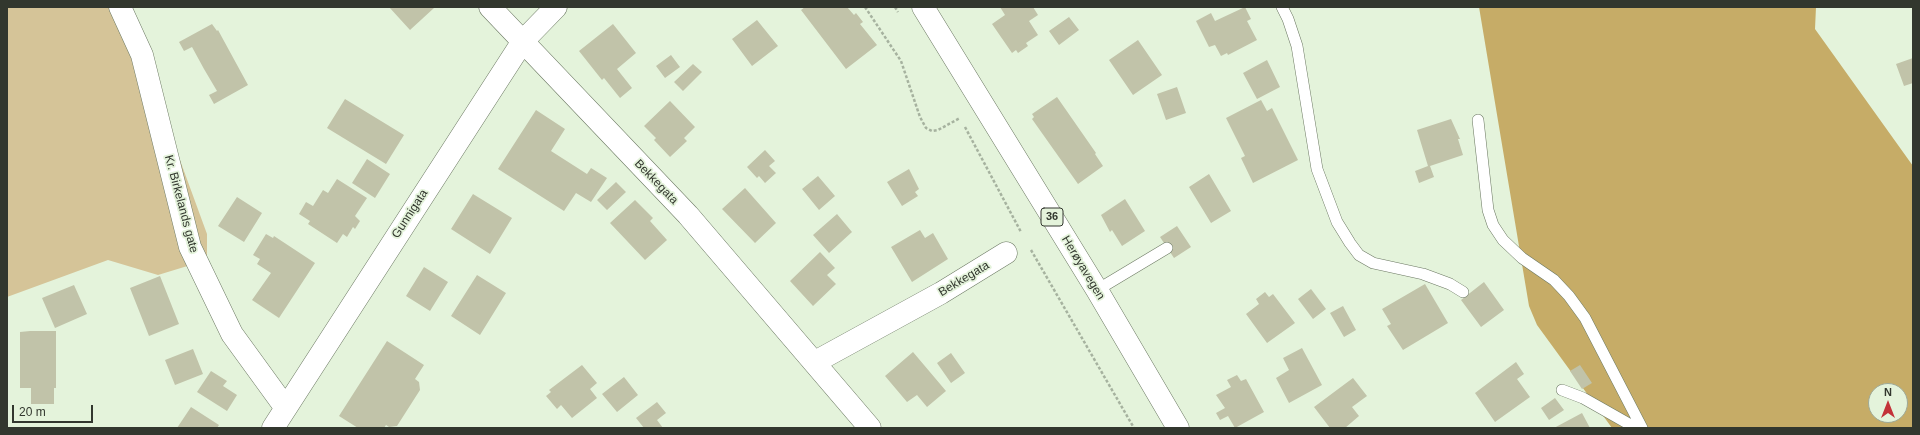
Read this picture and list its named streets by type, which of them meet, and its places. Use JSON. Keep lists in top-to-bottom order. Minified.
{"streets":{"main road":["Bekkegata","Kr. Birkelands gate","Gunnigata","36","Herøyavegen"]},"crossings":[["Bekkegata","Gunnigata"],["Kr. Birkelands gate","Gunnigata"]],"scale_bar":"20 m","north":"top"}
